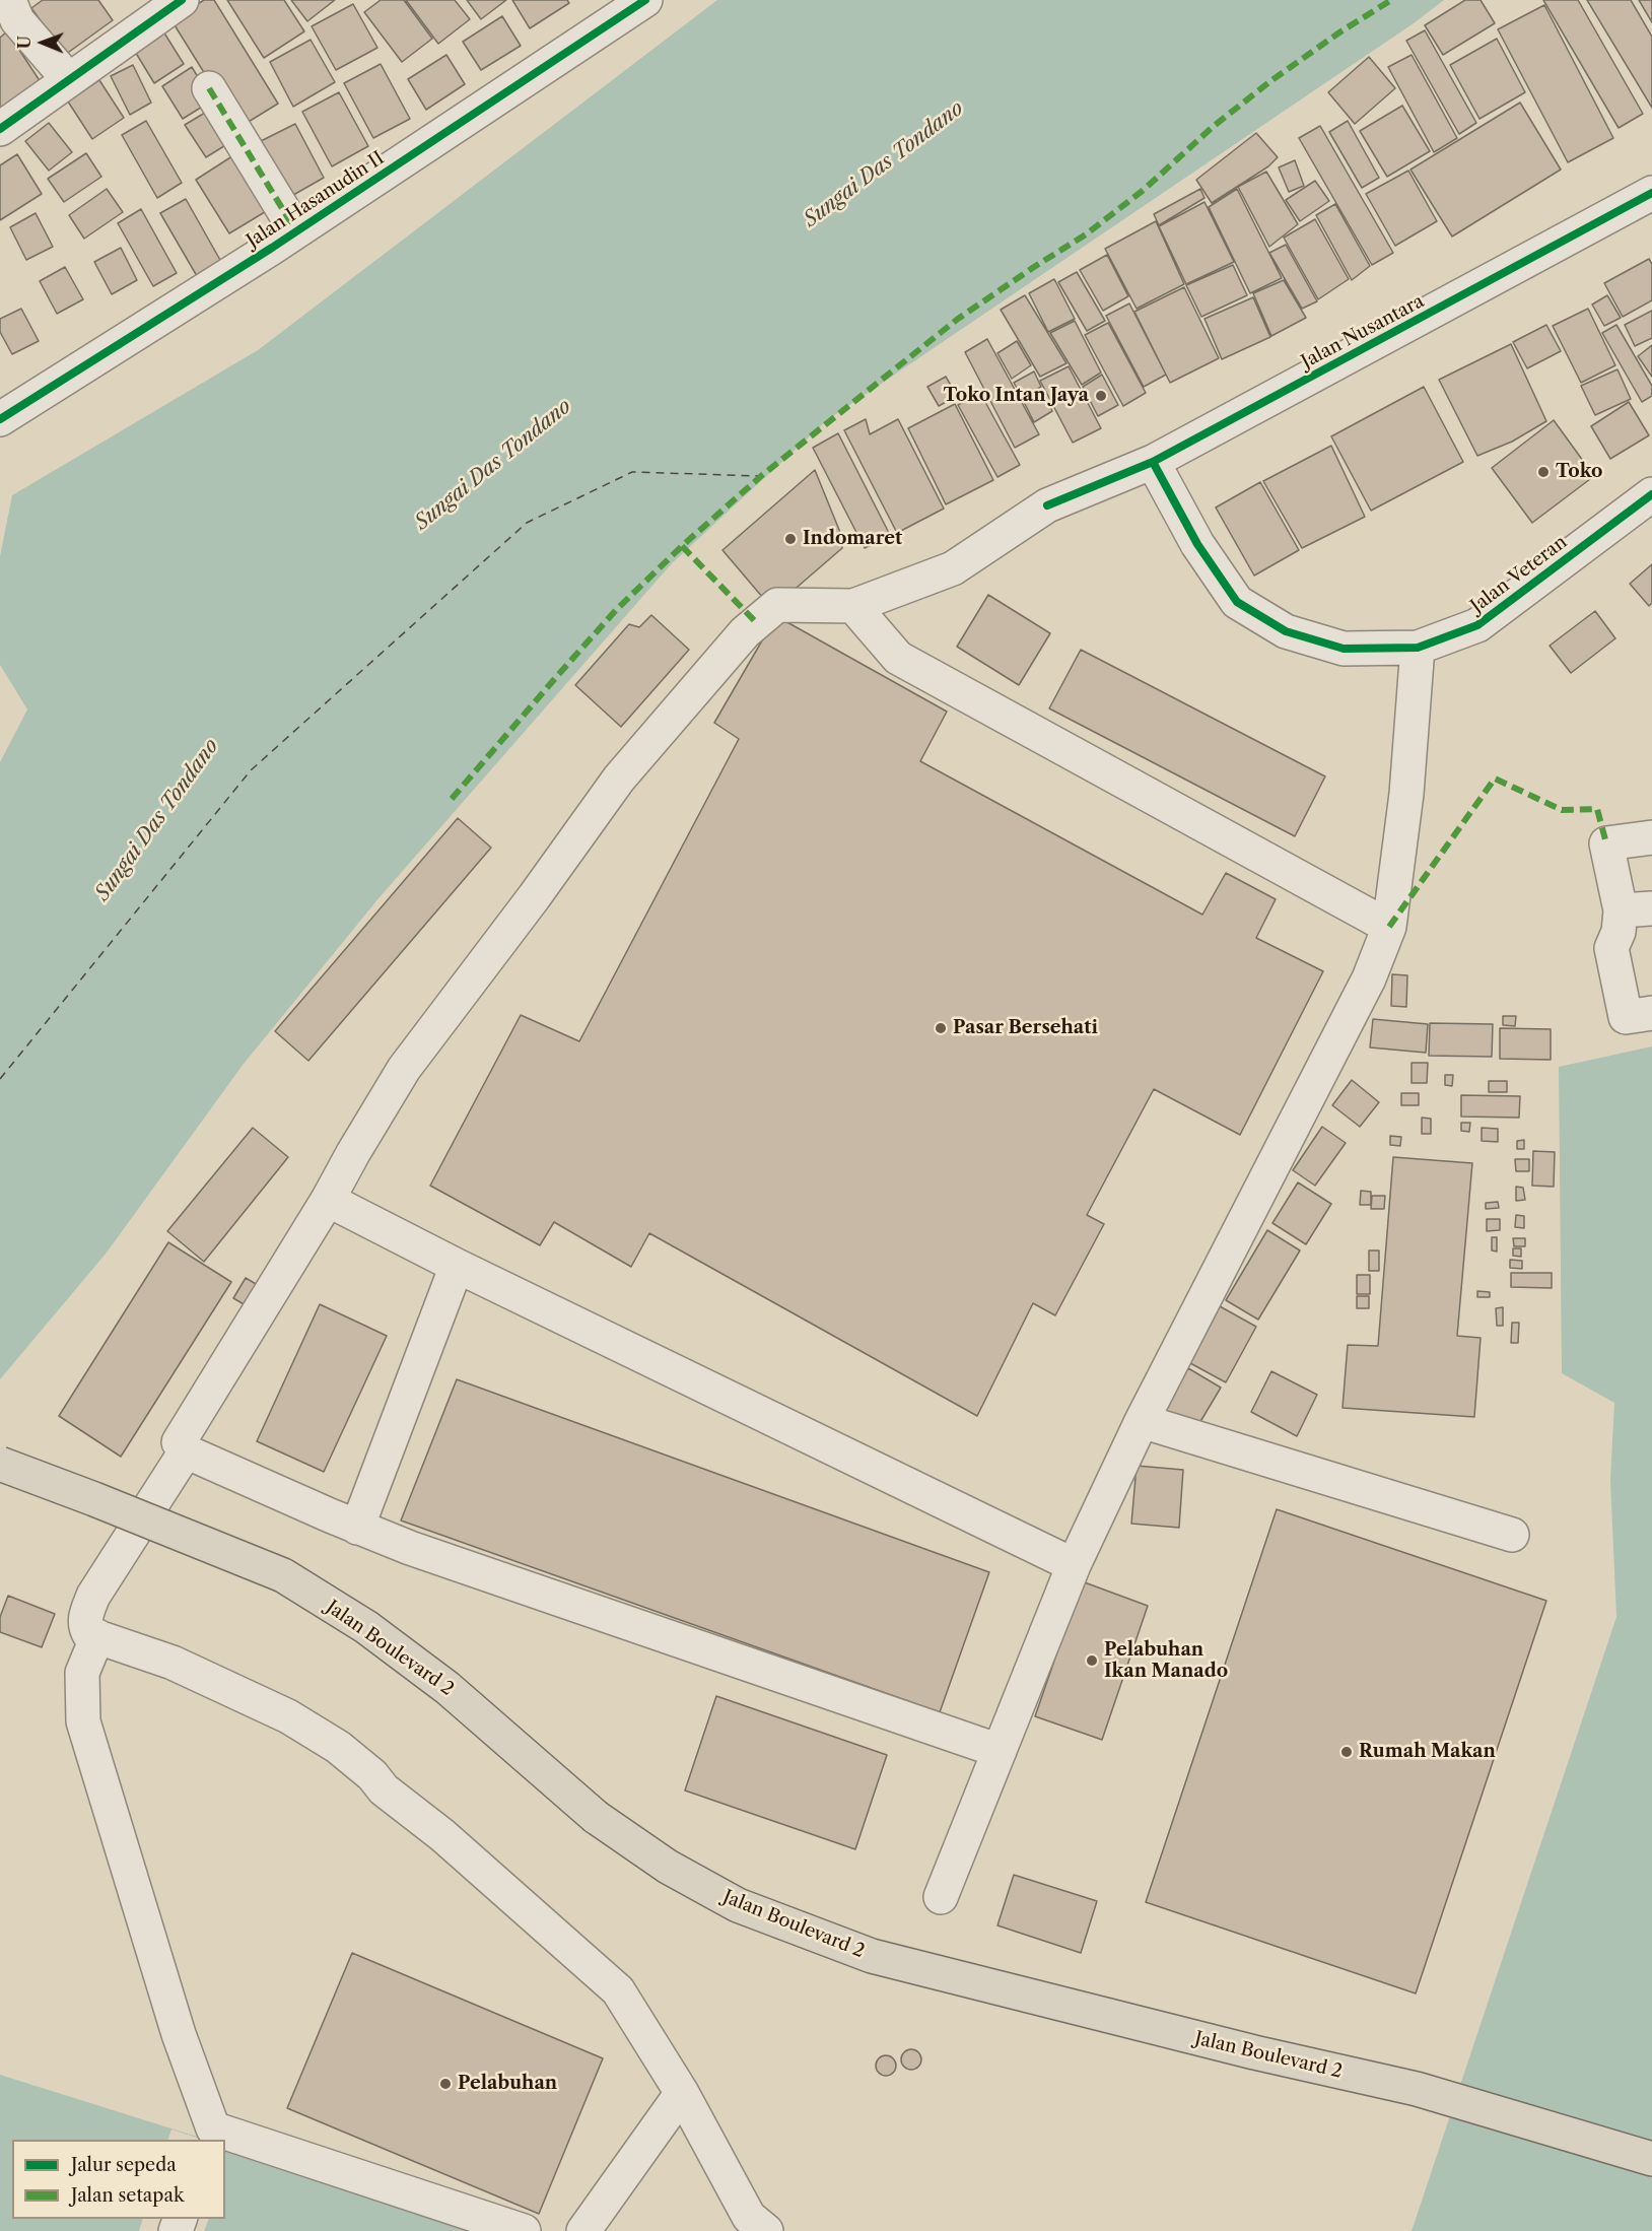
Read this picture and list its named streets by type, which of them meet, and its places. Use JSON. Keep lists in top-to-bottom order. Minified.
{"streets":{"main road":["Jalan Boulevard 2"],"street":["Jalan Hasanudin II","Jalan Nusantara","Jalan Veteran"]},"crossings":[["Jalan Nusantara","Jalan Veteran"]],"water":["Sungai Das Tondano"],"places":["Toko Intan Jaya","Toko","Indomaret","Pasar Bersehati","Pelabuhan Ikan Manado","Rumah Makan","Pelabuhan"],"legend":["Jalur sepeda","Jalan setapak"],"north":"left"}
